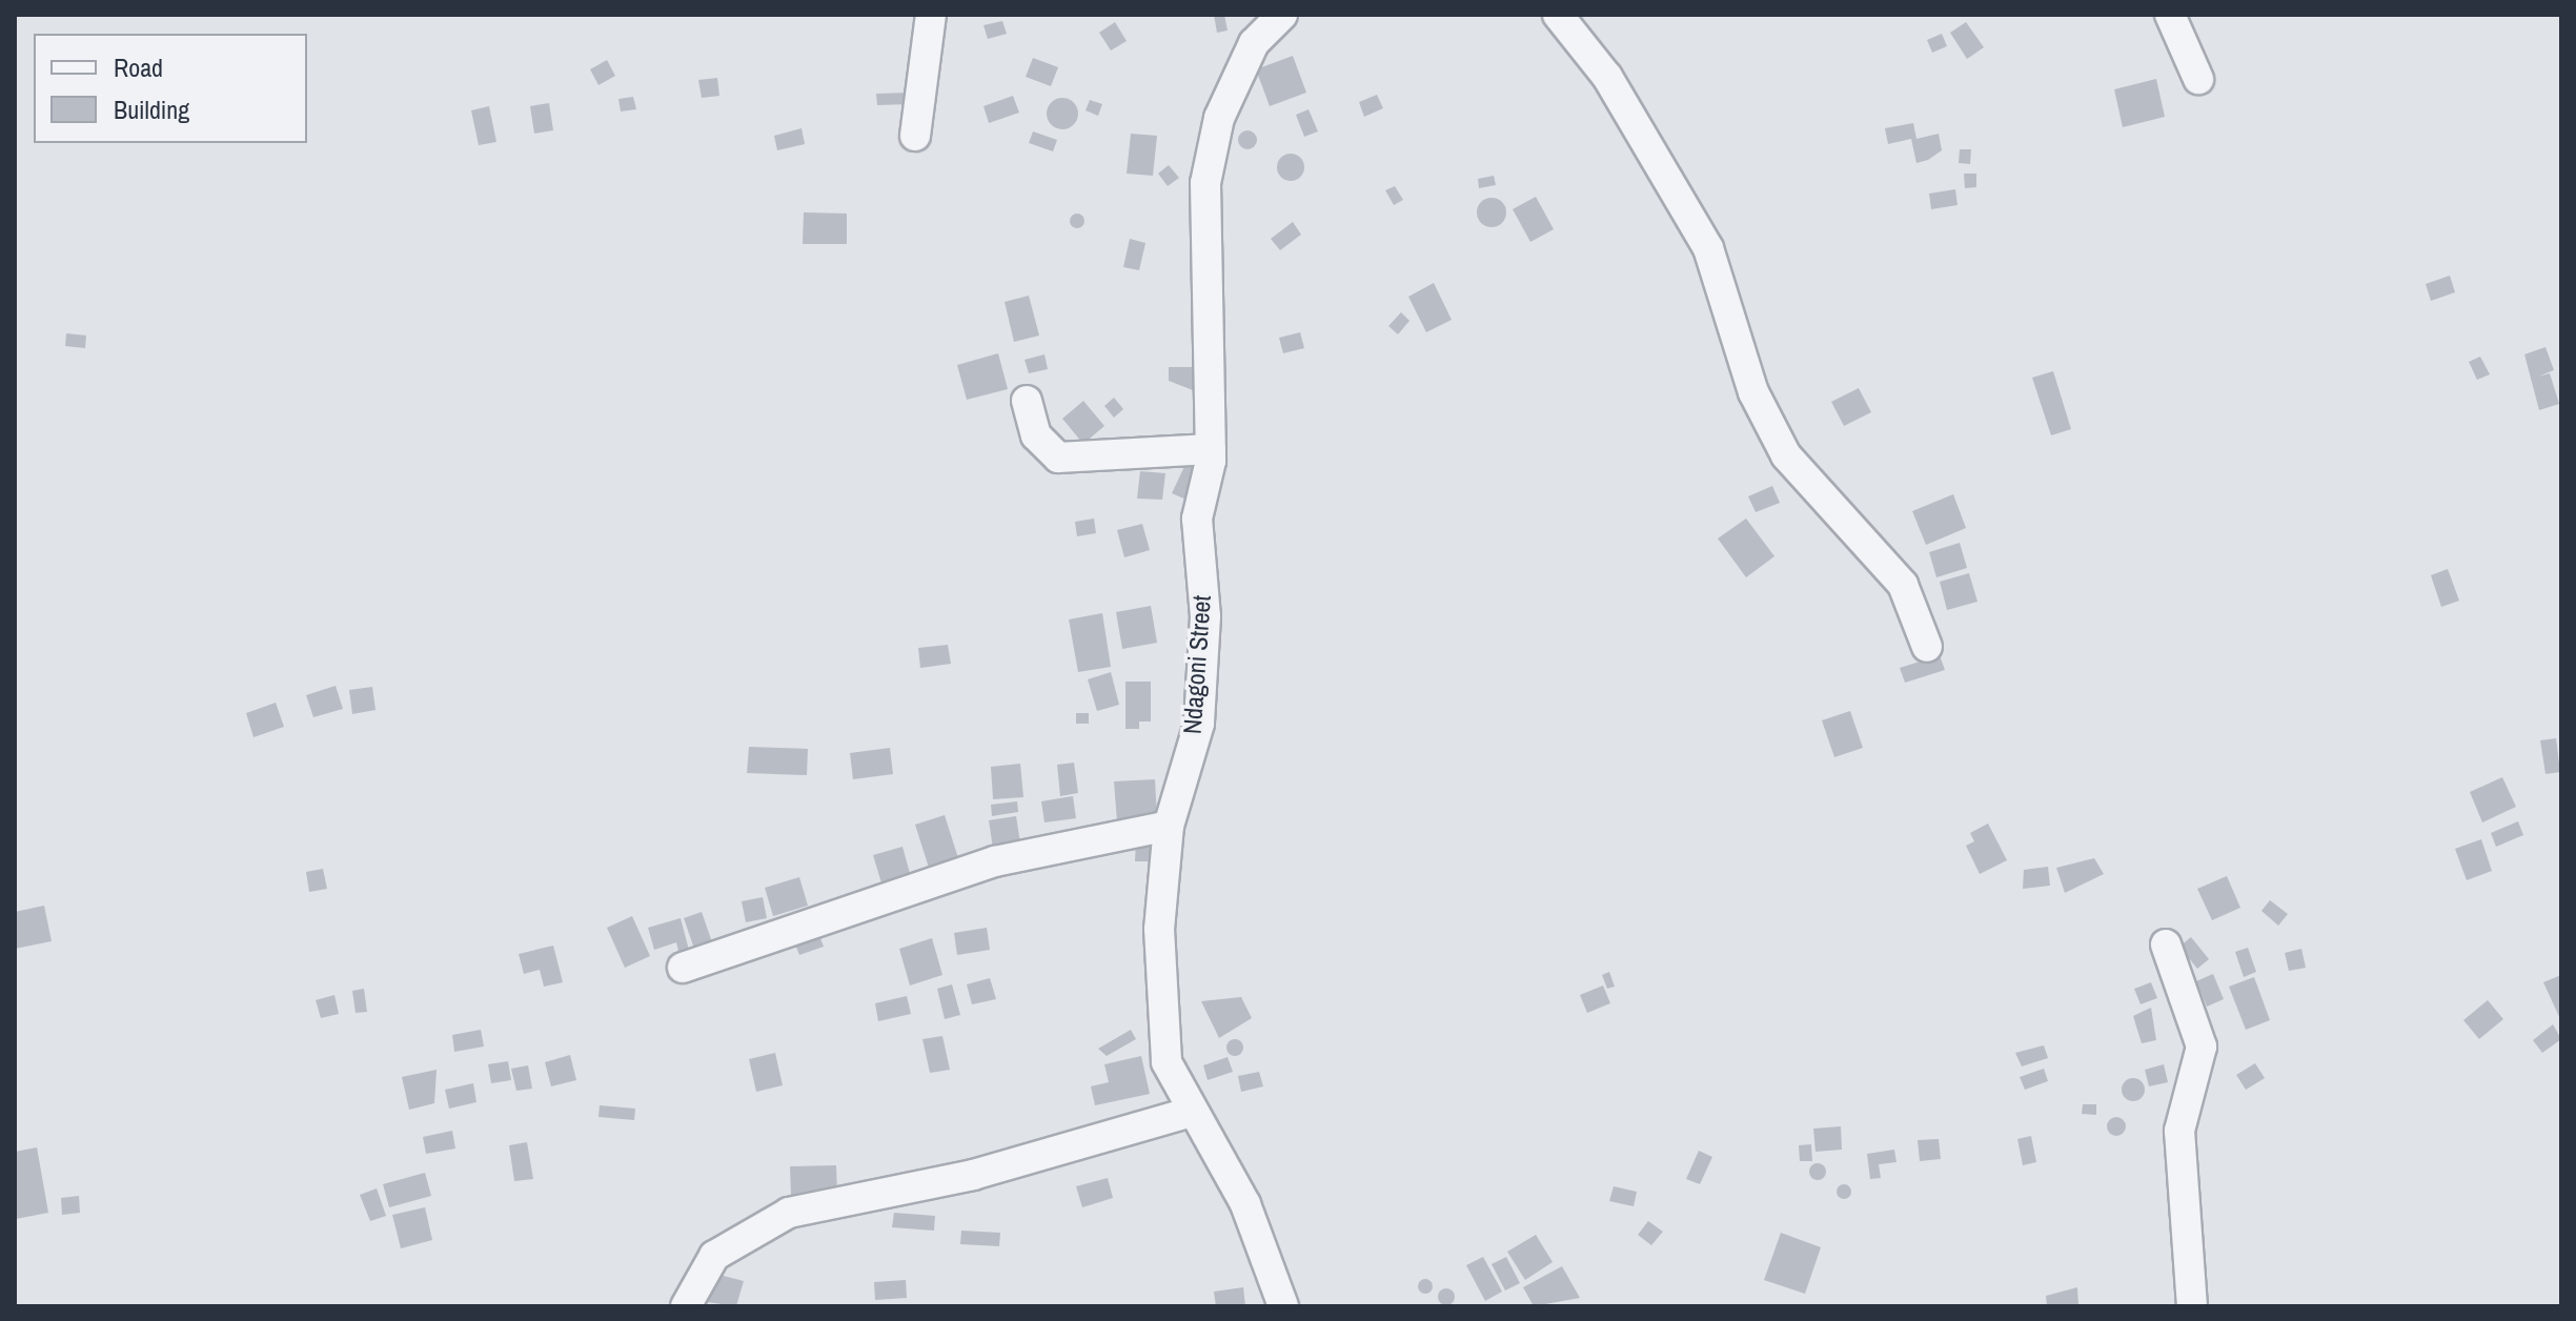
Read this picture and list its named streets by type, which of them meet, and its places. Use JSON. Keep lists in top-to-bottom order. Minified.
{"streets":{"street":["Ndagoni Street"]},"legend":["Road","Building"]}
